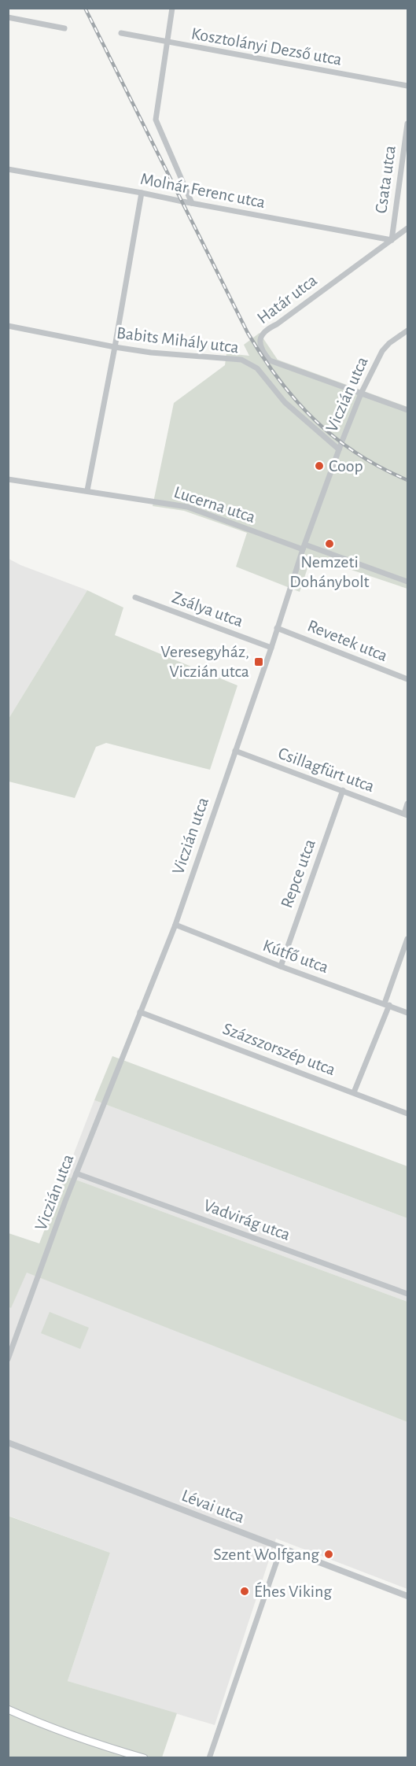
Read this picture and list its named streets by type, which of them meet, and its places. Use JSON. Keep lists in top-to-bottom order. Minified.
{"streets":{"street":["Kosztolányi Dezső utca","Csata utca","Molnár Ferenc utca","Határ utca","Babits Mihály utca","Viczián utca","Lucerna utca","Zsálya utca","Revetek utca","Csillagfürt utca","Repce utca","Kútfő utca","Százszorszép utca","Vadvirág utca","Lévai utca"]},"crossings":[["Csata utca","Molnár Ferenc utca"],["Csata utca","Határ utca"],["Molnár Ferenc utca","Határ utca"],["Határ utca","Viczián utca"],["Babits Mihály utca","Viczián utca"],["Viczián utca","Lucerna utca"],["Viczián utca","Zsálya utca"],["Viczián utca","Revetek utca"],["Viczián utca","Csillagfürt utca"],["Viczián utca","Kútfő utca"],["Viczián utca","Százszorszép utca"],["Viczián utca","Vadvirág utca"],["Csillagfürt utca","Repce utca"],["Repce utca","Kútfő utca"]],"places":{"other":["Coop","Nemzeti Dohánybolt","Szent Wolfgang","Éhes Viking"],"transit":["Veresegyház, Viczián utca"]}}
